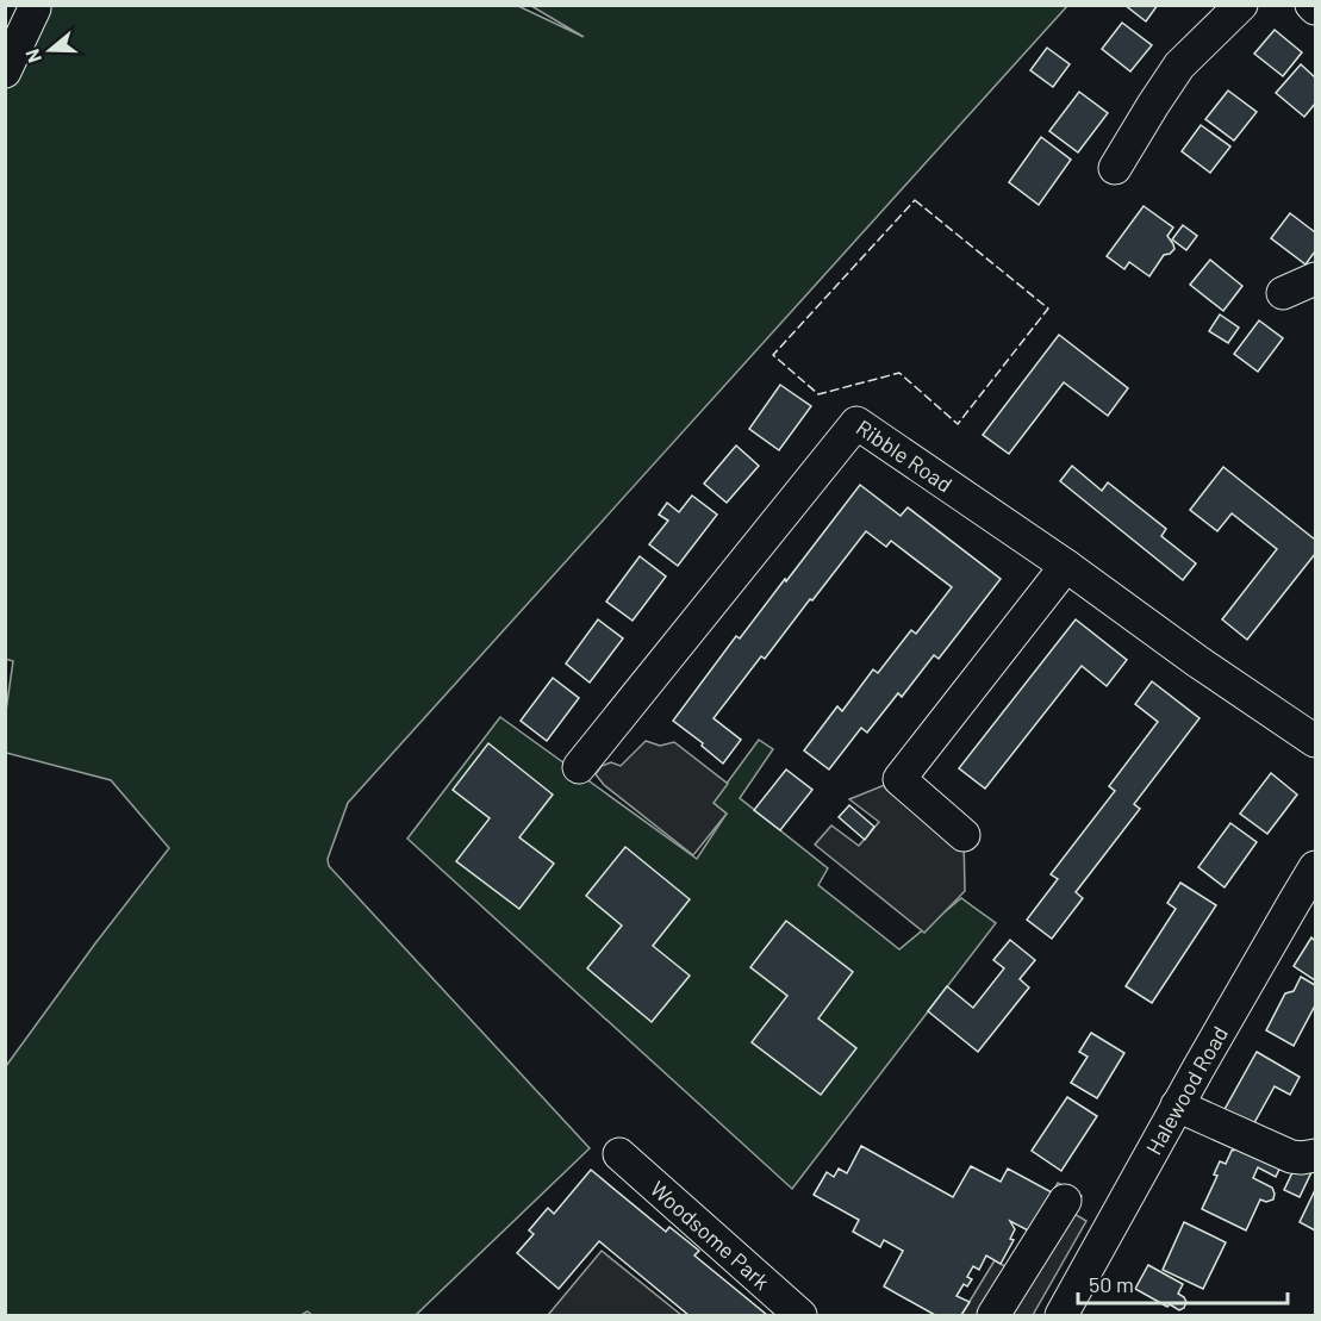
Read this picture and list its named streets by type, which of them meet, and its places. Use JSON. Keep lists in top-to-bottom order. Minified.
{"streets":{"street":["Ribble Road","Halewood Road","Woodsome Park"]},"scale_bar":"50 m","north":"left"}
